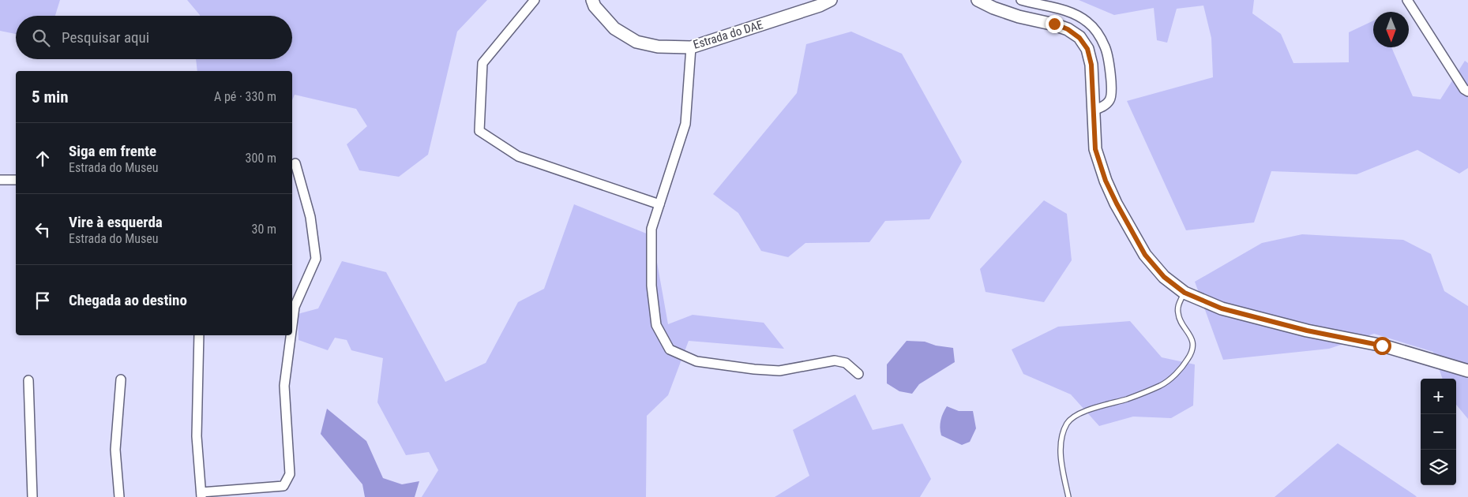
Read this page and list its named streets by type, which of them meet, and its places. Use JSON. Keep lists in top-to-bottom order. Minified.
{"streets":{"street":["Estrada do DAE"]},"north":"bottom","page":{"search":"Pesquisar aqui","heading":["5 min","A pé · 330 m"],"list":[["Siga em frente","Estrada do Museu","300 m"],["Vire à esquerda","Estrada do Museu","30 m"],"Chegada ao destino"],"map_buttons":["+","−"]}}
